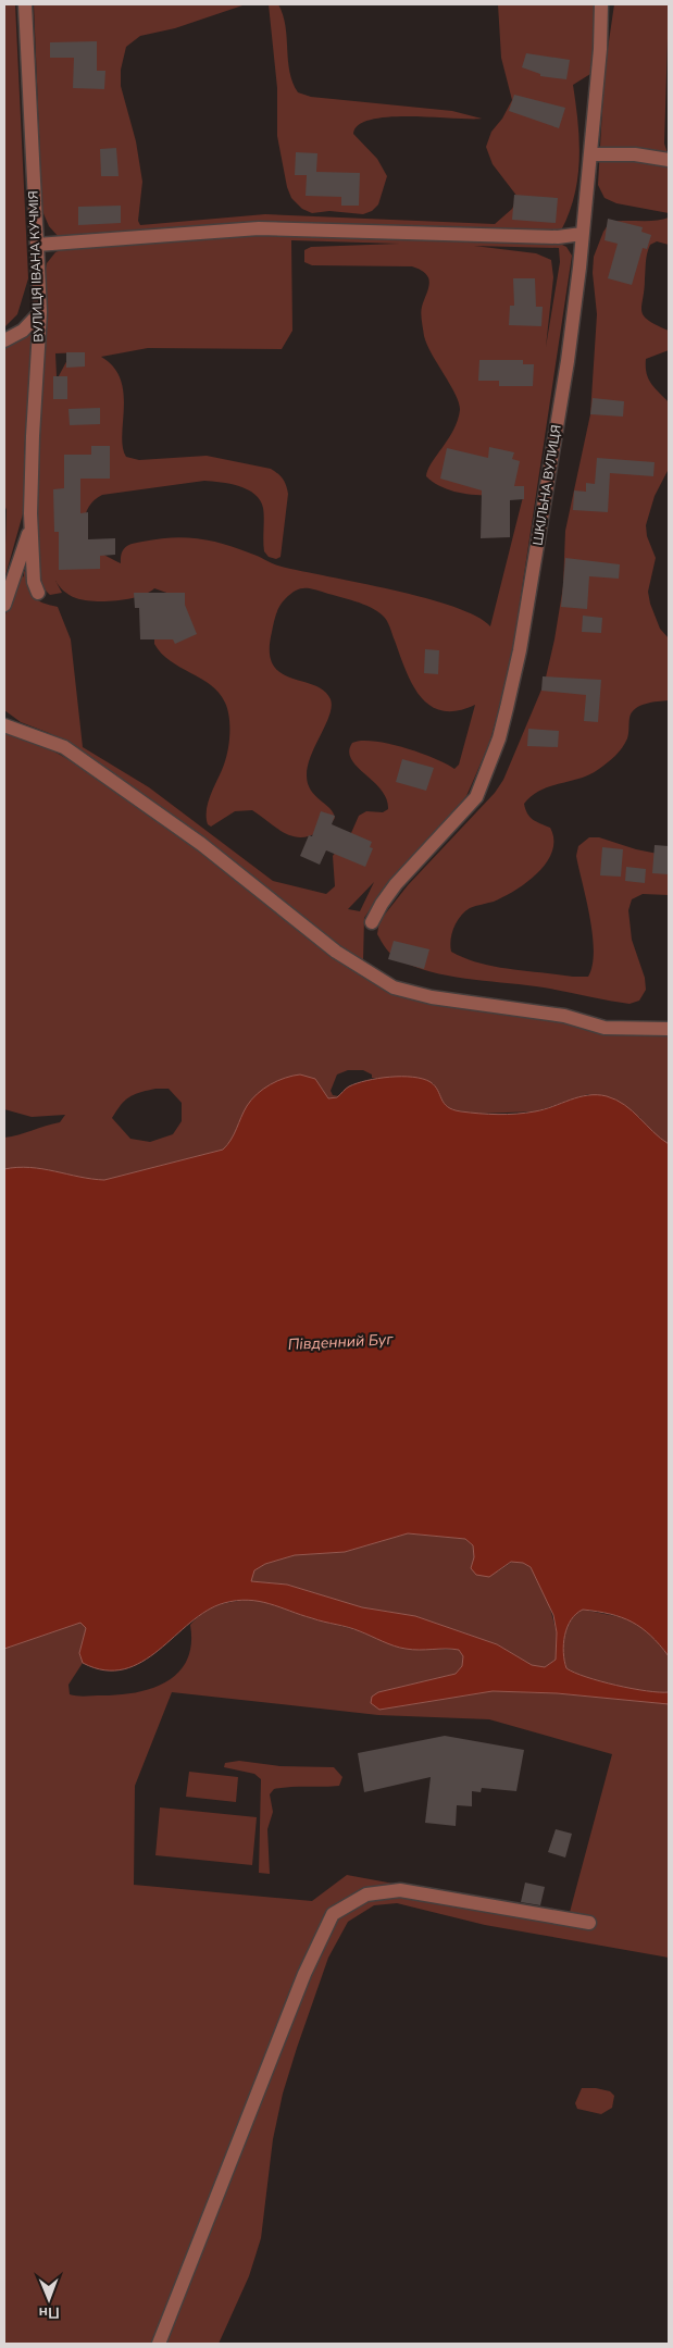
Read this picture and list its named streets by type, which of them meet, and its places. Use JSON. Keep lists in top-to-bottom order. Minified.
{"streets":{"street":["ВУЛИЦЯ ІВАНА КУЧМІЯ","ШКІЛЬНА ВУЛИЦЯ"]},"water":["Південний Буг"],"north":"bottom"}
